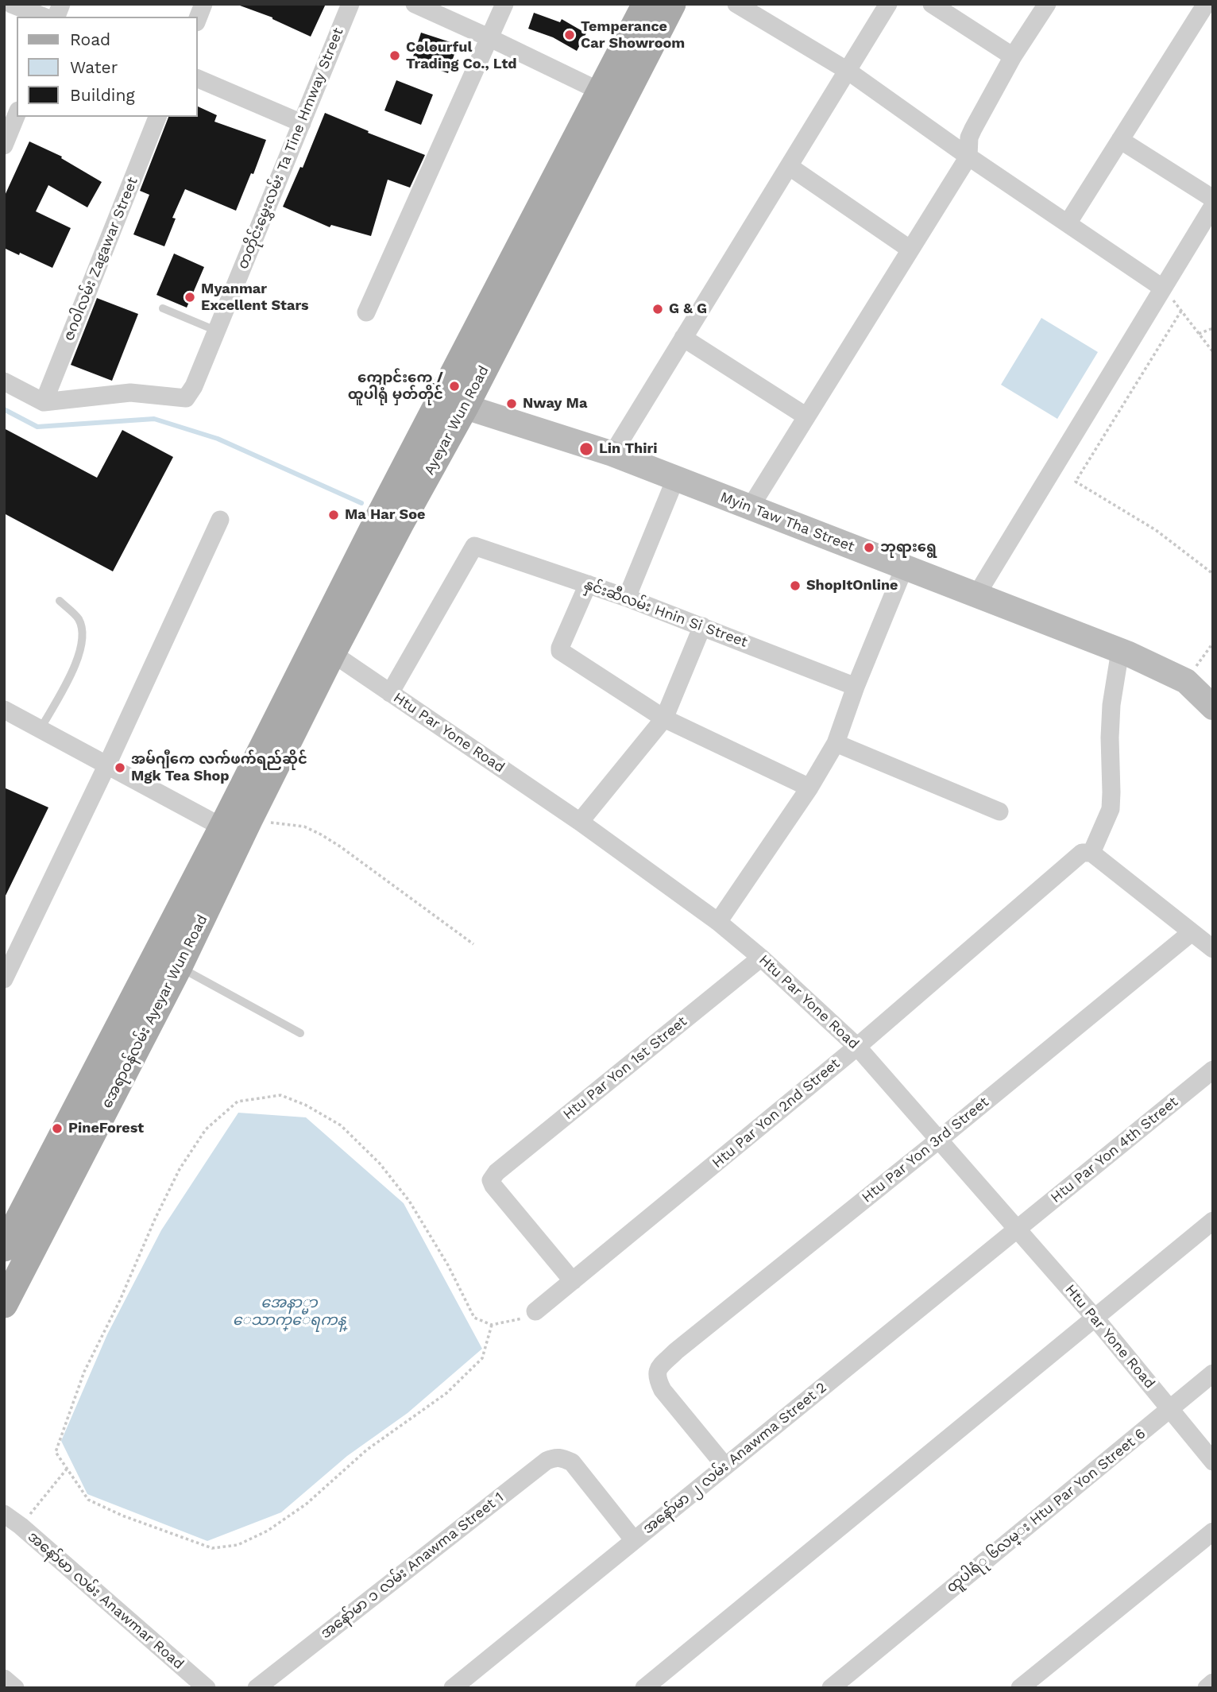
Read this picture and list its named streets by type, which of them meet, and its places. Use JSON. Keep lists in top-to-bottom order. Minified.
{"streets":{"main road":["Ayeyar Wun Road","Myin Taw Tha Street","အေရာဝန်လမ်း Ayeyar Wun Road"],"street":["တတိုင်းမွှေးလမ်း Ta Tine Hmway Street","ဇဂဝါလမ်း Zagawar Street","နှင်းဆီလမ်း Hnin Si Street","Htu Par Yone Road","Htu Par Yon 1st Street","Htu Par Yon 2nd Street","Htu Par Yon 3rd Street","Htu Par Yon 4th Street","အနော်မာ ၂ လမ်း Anawma Street 2","ထူပါရံု ၆လမ္း Htu Par Yon Street 6","အနော်မာ ၁ လမ်း Anawma Street 1","အနော်မာ လမ်း Anawmar Road"]},"crossings":[["တတိုင်းမွှေးလမ်း Ta Tine Hmway Street","ဇဂဝါလမ်း Zagawar Street"],["Ayeyar Wun Road","Myin Taw Tha Street"],["Ayeyar Wun Road","Htu Par Yone Road"],["Ayeyar Wun Road","အေရာဝန်လမ်း Ayeyar Wun Road"],["နှင်းဆီလမ်း Hnin Si Street","Htu Par Yone Road"],["Htu Par Yone Road","Htu Par Yon 1st Street"],["Htu Par Yone Road","Htu Par Yon 2nd Street"],["Htu Par Yone Road","Htu Par Yon 3rd Street"],["Htu Par Yone Road","Htu Par Yon 4th Street"],["Htu Par Yone Road","အနော်မာ ၂ လမ်း Anawma Street 2"],["Htu Par Yone Road","ထူပါရံု ၆လမ္း Htu Par Yon Street 6"],["Htu Par Yon 1st Street","Htu Par Yon 2nd Street"],["Htu Par Yon 3rd Street","အနော်မာ ၂ လမ်း Anawma Street 2"],["Htu Par Yon 4th Street","အနော်မာ ၂ လမ်း Anawma Street 2"],["အနော်မာ ၂ လမ်း Anawma Street 2","အနော်မာ ၁ လမ်း Anawma Street 1"]],"water":["အေနာ္မာ ေသာက္ေရကန္"],"places":["Temperance Car Showroom","Colourful Trading Co., Ltd","Myanmar Excellent Stars","G & G","ကျောင်းကွေ့ / ထူပါရုံ မှတ်တိုင်","Nway Ma","Lin Thiri","Ma Har Soe","ဘုရားရွေ","ShopItOnline","အမ်ဂျီကေ လက်ဖက်ရည်ဆိုင် Mgk Tea Shop","PineForest"],"legend":["Road","Water","Building"]}
